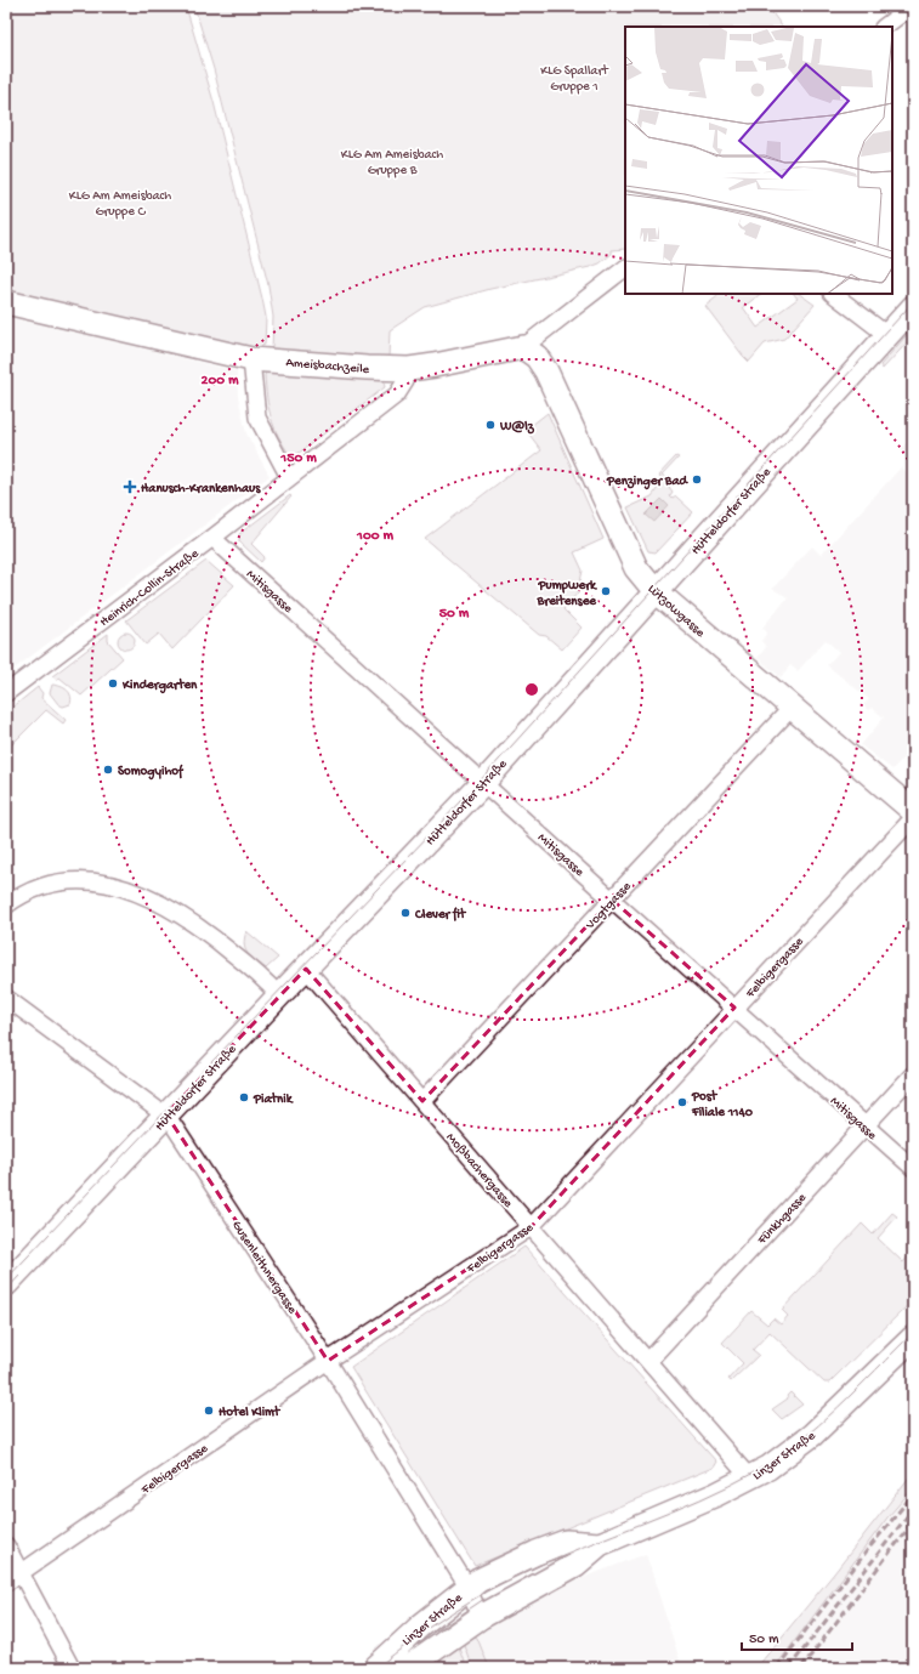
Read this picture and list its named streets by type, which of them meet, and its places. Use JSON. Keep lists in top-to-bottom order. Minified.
{"streets":{"main road":["Ameisbachzeile","Hütteldorfer Straße","Lützowgasse","Linzer Straße"],"street":["Heinrich-Collin-Straße","Mitisgasse","Vogtgasse","Felbigergasse","Moßbachergasse","Fünkhgasse","Gusenleithnergasse"]},"crossings":[["Ameisbachzeile","Heinrich-Collin-Straße"],["Ameisbachzeile","Lützowgasse"],["Hütteldorfer Straße","Mitisgasse"],["Hütteldorfer Straße","Lützowgasse"],["Hütteldorfer Straße","Moßbachergasse"],["Hütteldorfer Straße","Gusenleithnergasse"],["Heinrich-Collin-Straße","Mitisgasse"],["Mitisgasse","Vogtgasse"],["Mitisgasse","Felbigergasse"],["Mitisgasse","Fünkhgasse"],["Lützowgasse","Vogtgasse"],["Vogtgasse","Moßbachergasse"],["Felbigergasse","Moßbachergasse"],["Felbigergasse","Gusenleithnergasse"],["Moßbachergasse","Fünkhgasse"],["Moßbachergasse","Linzer Straße"],["Gusenleithnergasse","Linzer Straße"]],"parks":["KLG Spallart Gruppe 1","KLG Am Ameisbach Gruppe B","KLG Am Ameisbach Gruppe C"],"places":{"other":["W@lz","Penzinger Bad","Pumpwerk Breitensee","Kindergarten","Somogyihof","Clever fit","Piatnik","Post Filiale 1140","Hotel Klimt"],"health":["Hanusch-Krankenhaus"]},"scale_bar":"50 m","rings":["200 m","150 m","100 m","50 m"]}
